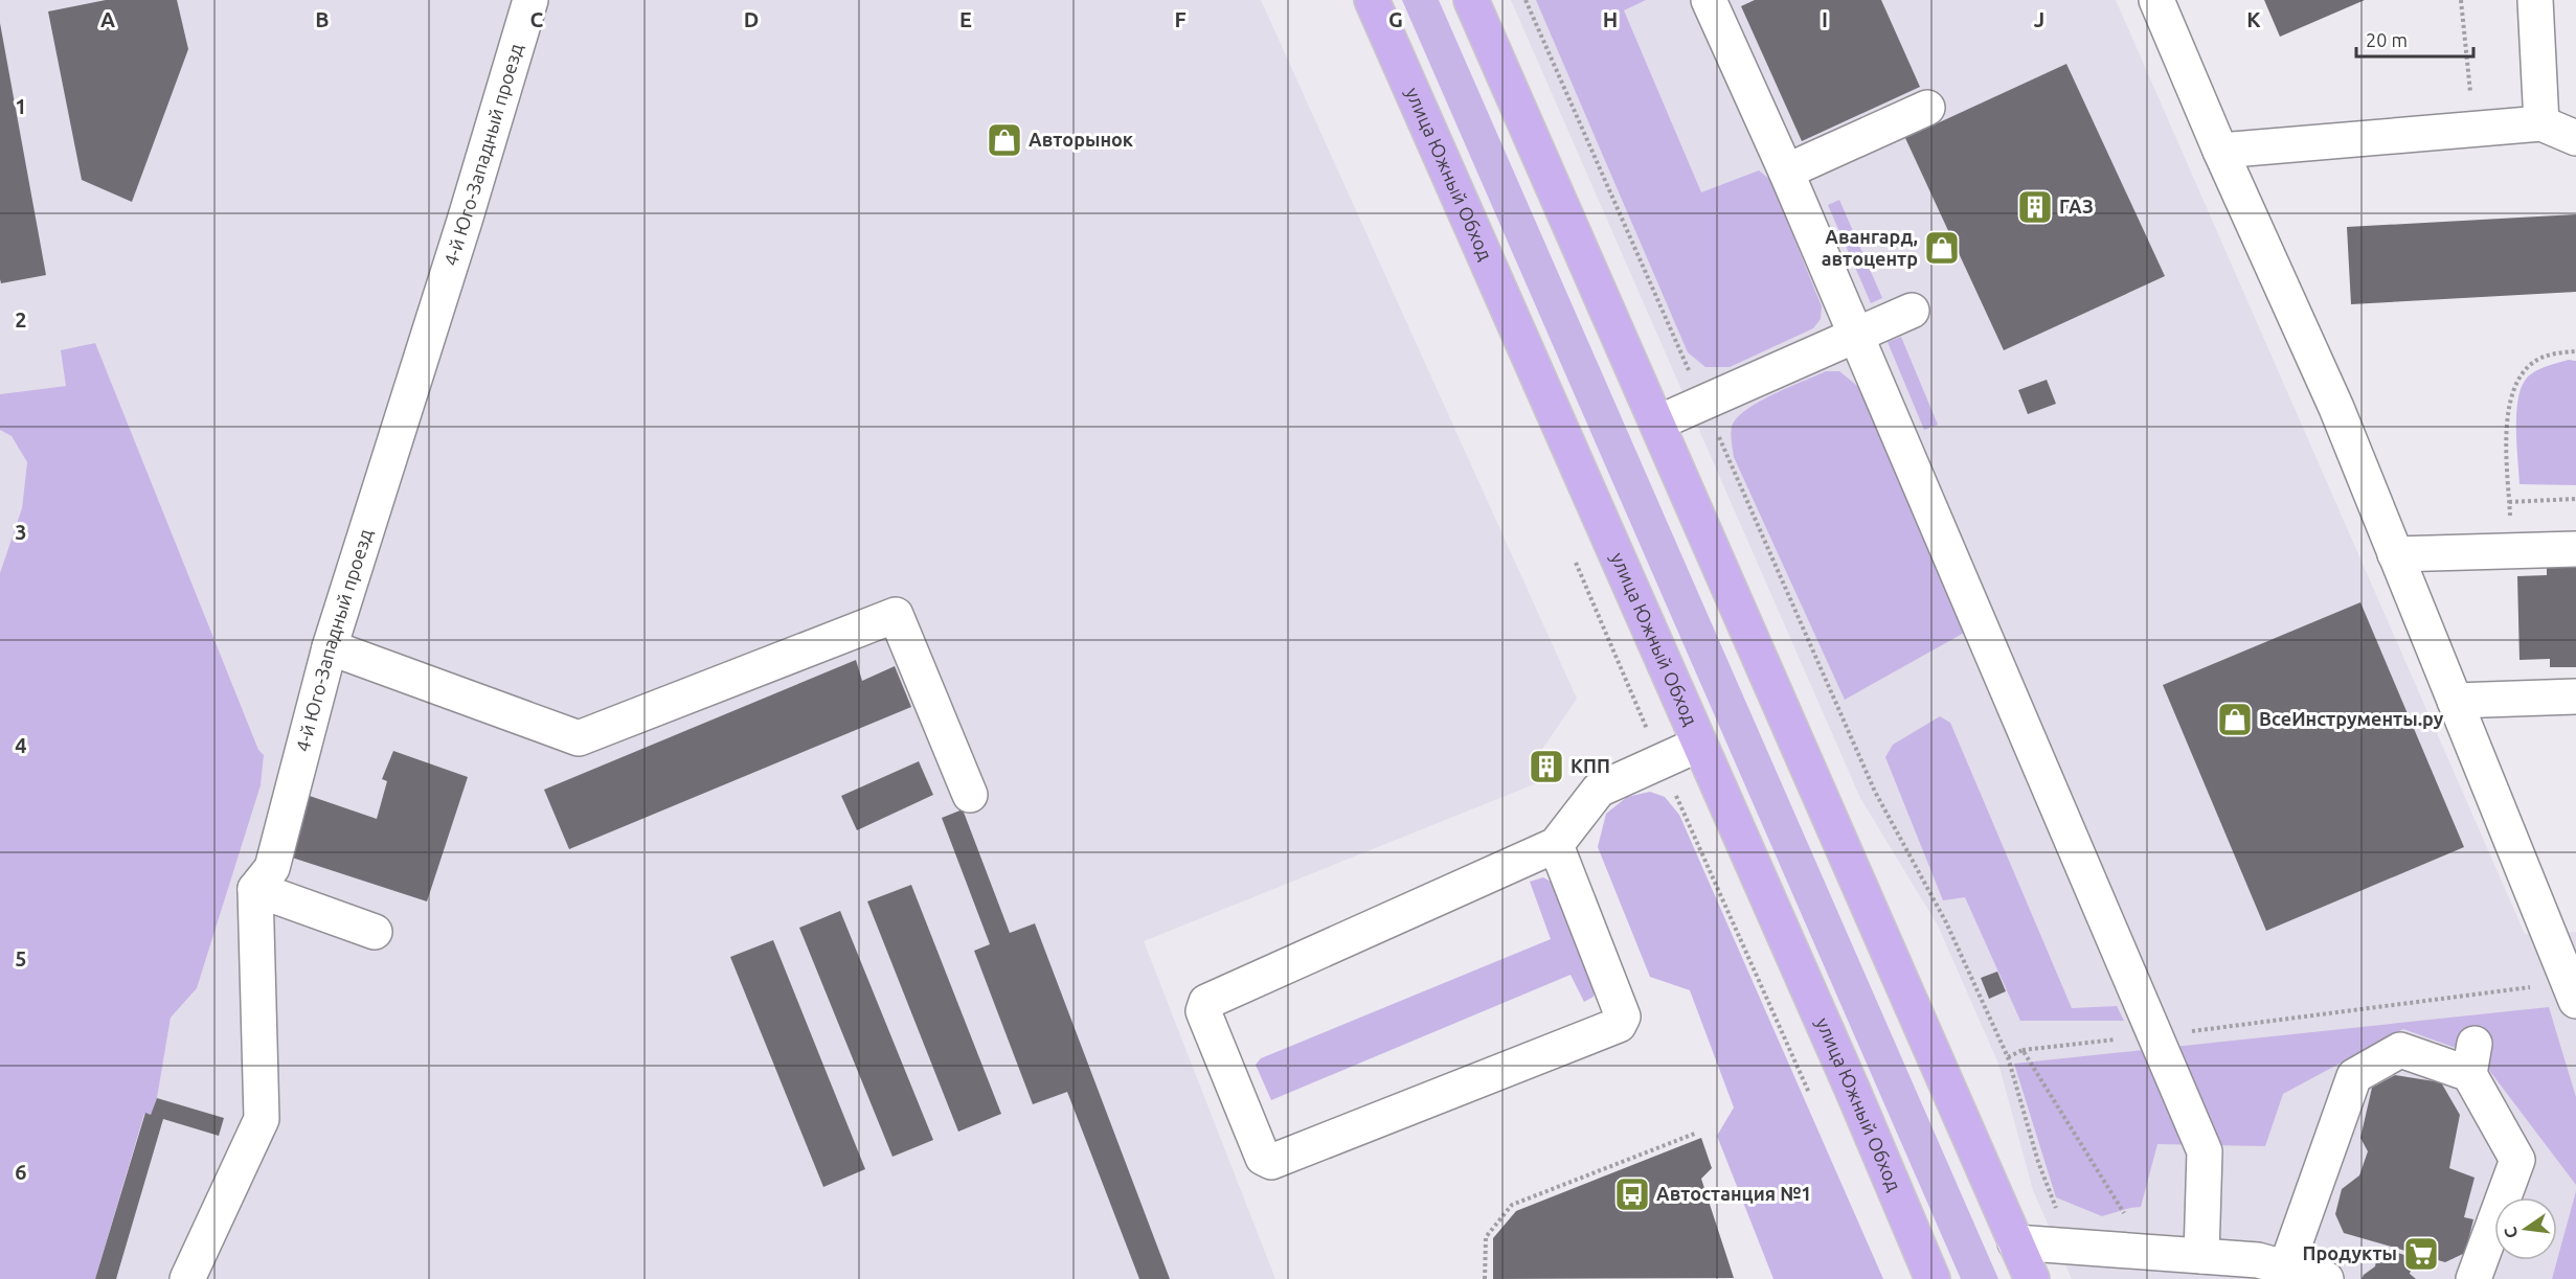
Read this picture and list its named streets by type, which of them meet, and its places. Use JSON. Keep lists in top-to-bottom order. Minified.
{"streets":{"main road":["улица Южный Обход"],"street":["4-й Юго-Западный проезд"]},"places":{"shop":["Авторынок","Авангард, автоцентр","ВсеИнструменты.ру"],"building":["ГАЗ","КПП"],"bus stop":["Автостанция №1"],"supermarket":["Продукты"]},"scale_bar":"20 m","north":"left","grid":{"columns":["A","B","C","D","E","F","G","H","I","J","K"],"rows":["1","2","3","4","5","6"]}}
